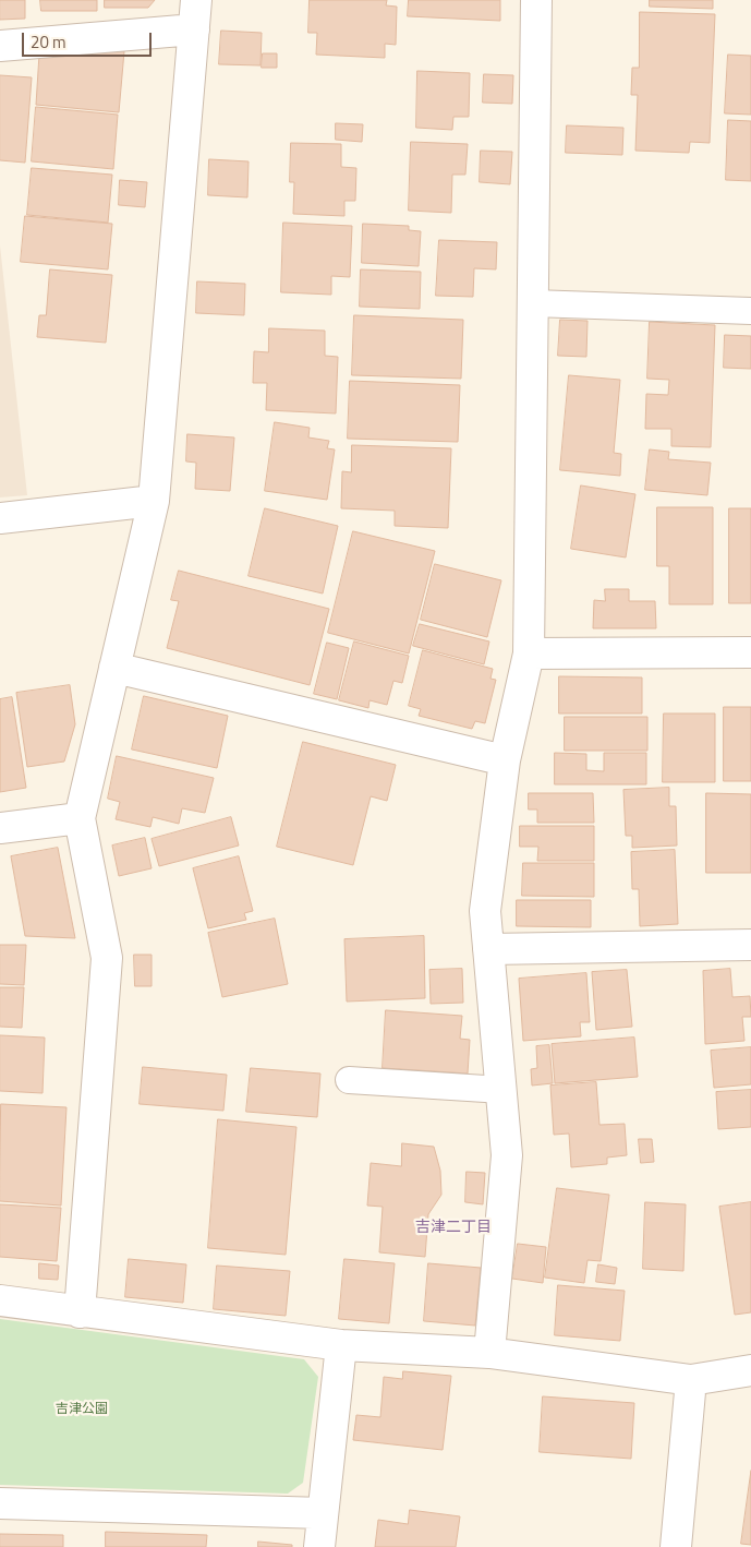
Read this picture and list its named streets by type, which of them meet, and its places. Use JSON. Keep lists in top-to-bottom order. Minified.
{"districts":["吉津二丁目"],"parks":["吉津公園"],"scale_bar":"20 m"}
